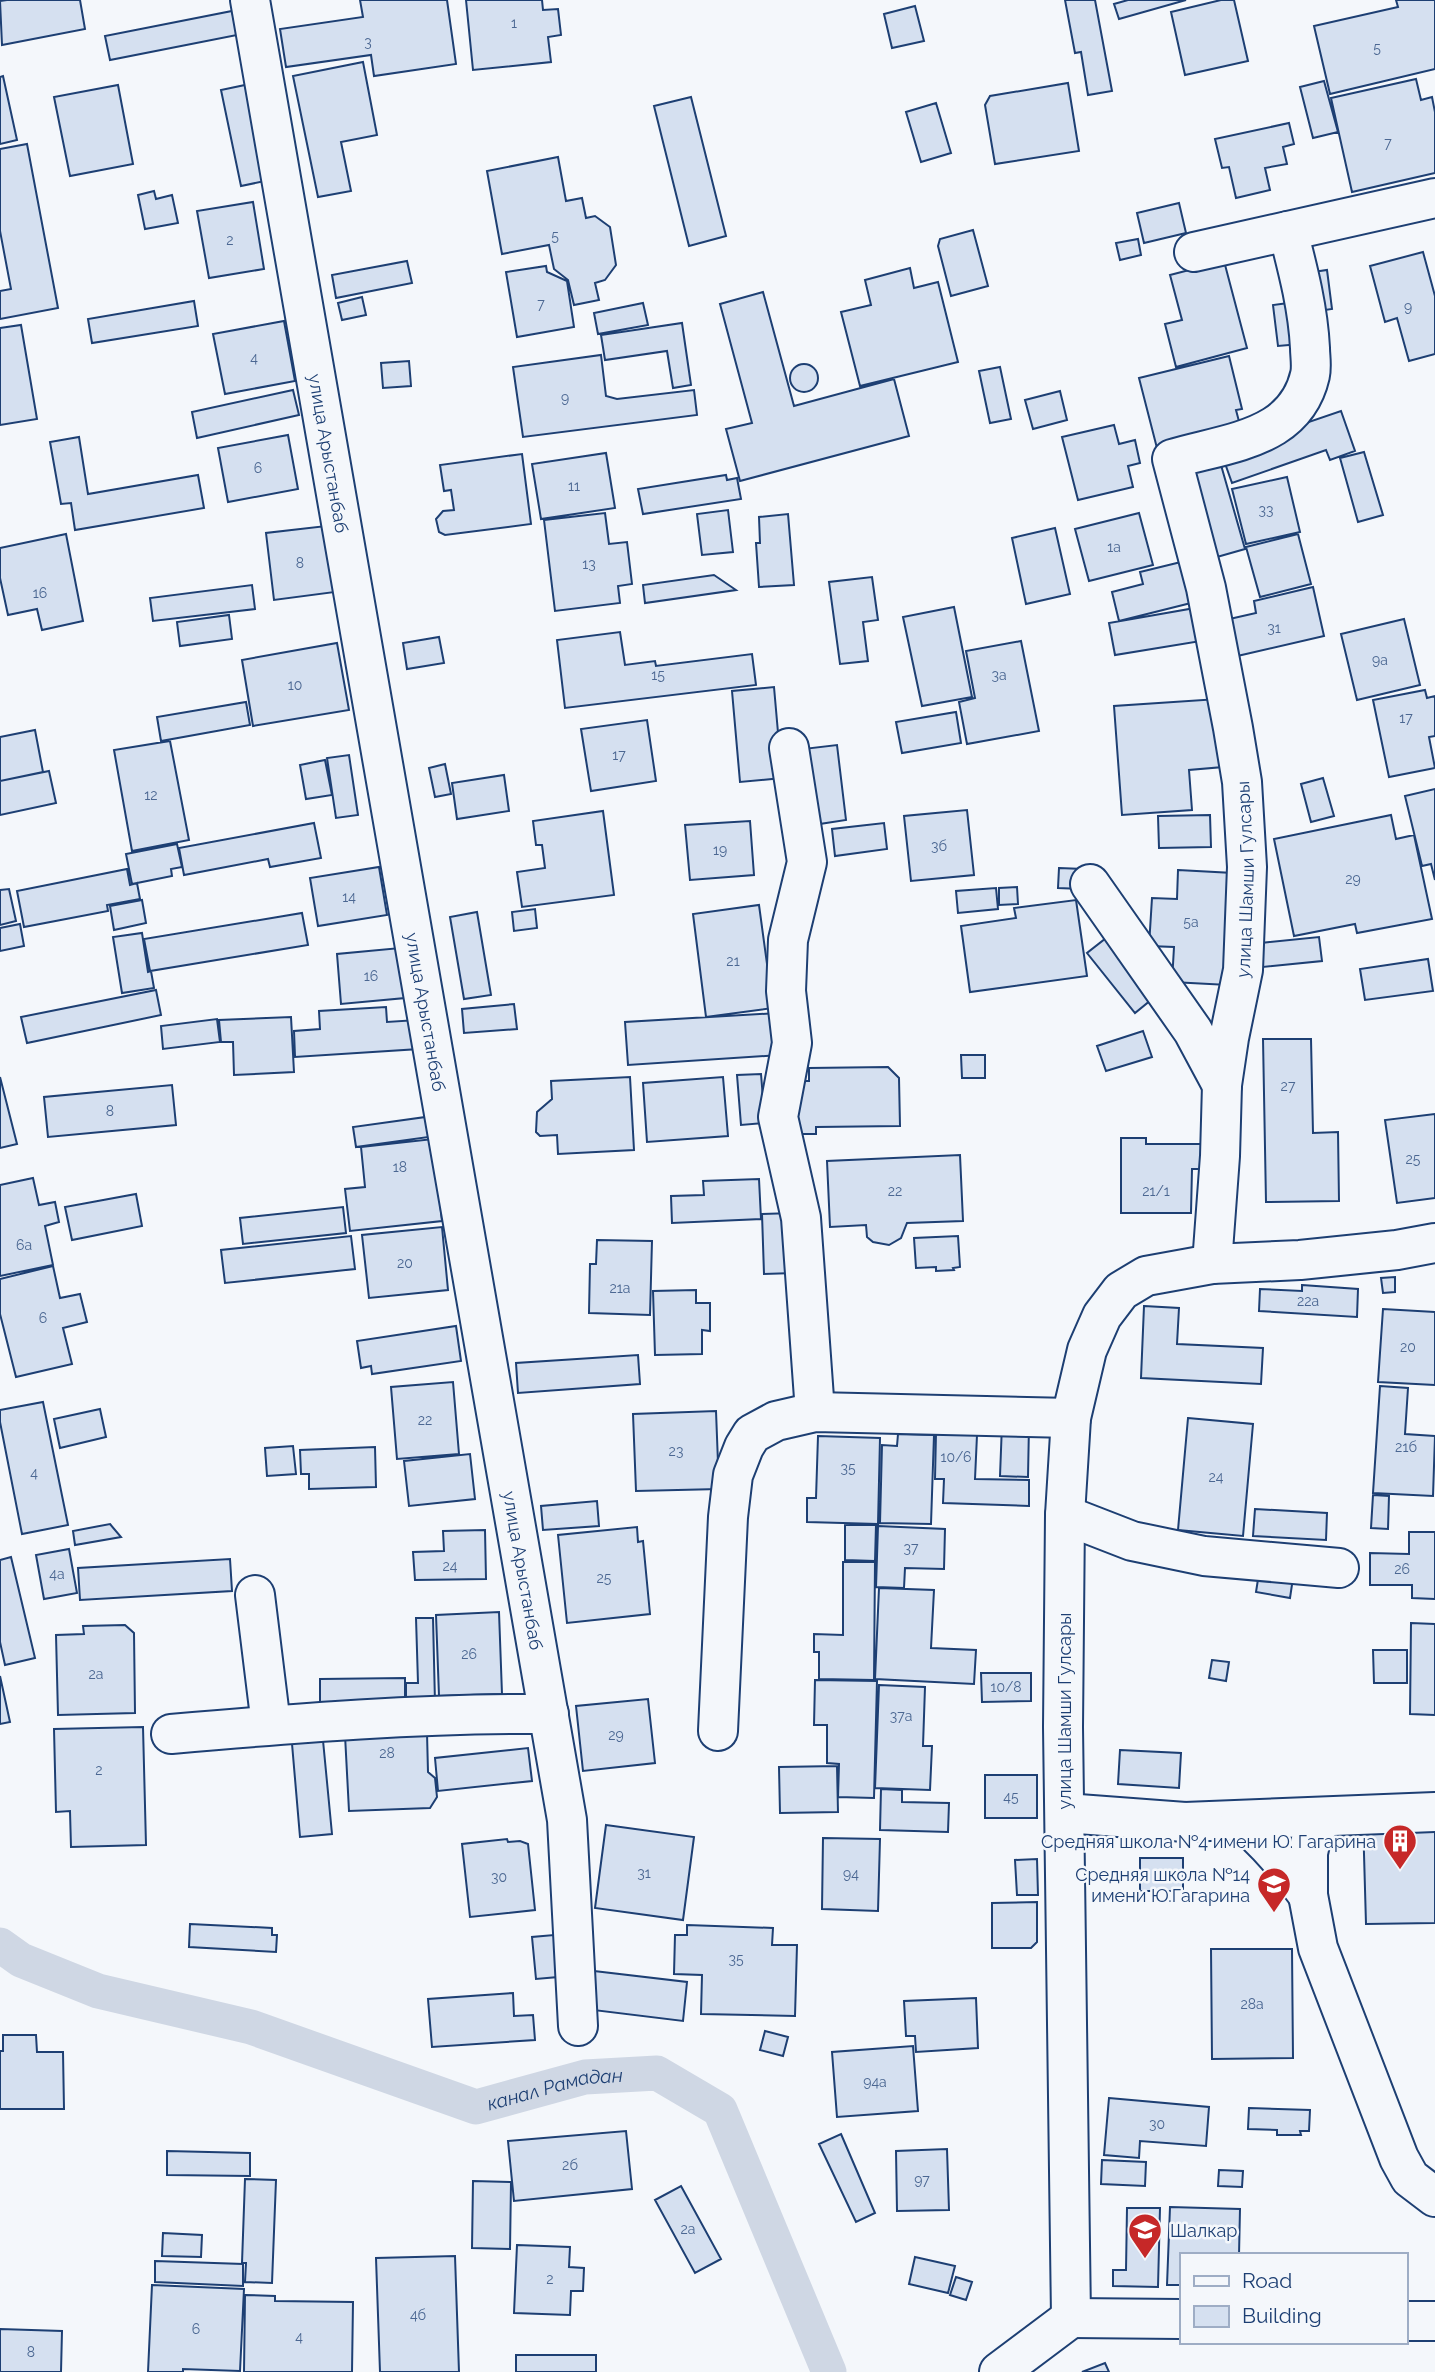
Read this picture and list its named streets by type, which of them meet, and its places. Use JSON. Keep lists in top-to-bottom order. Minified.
{"streets":{"street":["улица Арыстанбаб","улица Шамши Гулсары"]},"water":["канал Рамадан"],"places":{"building":["Средняя школа №4 имени Ю. Гагарина"],"school or university":["Средняя школа №14 имени Ю.Гагарина","Шалкар"]},"house_numbers":["1","3","5","7","5","2","7","9","4","9","6","11","33","1а","8","13","16","31","9а","15","3а","10","17","17","12","3б","19","29","14","5а","21","16","27","8","25","18","22","21/1","6а","20","21а","22а","6","20","22","21б","23","10/6","35","4","24","37","24","26","4а","25","26","2а","10/8","37а","29","28","2","45","31","94","30","35","28а","94а","30","2б","97","2а","2","4б","6","4","8"],"legend":["Road","Building"]}
